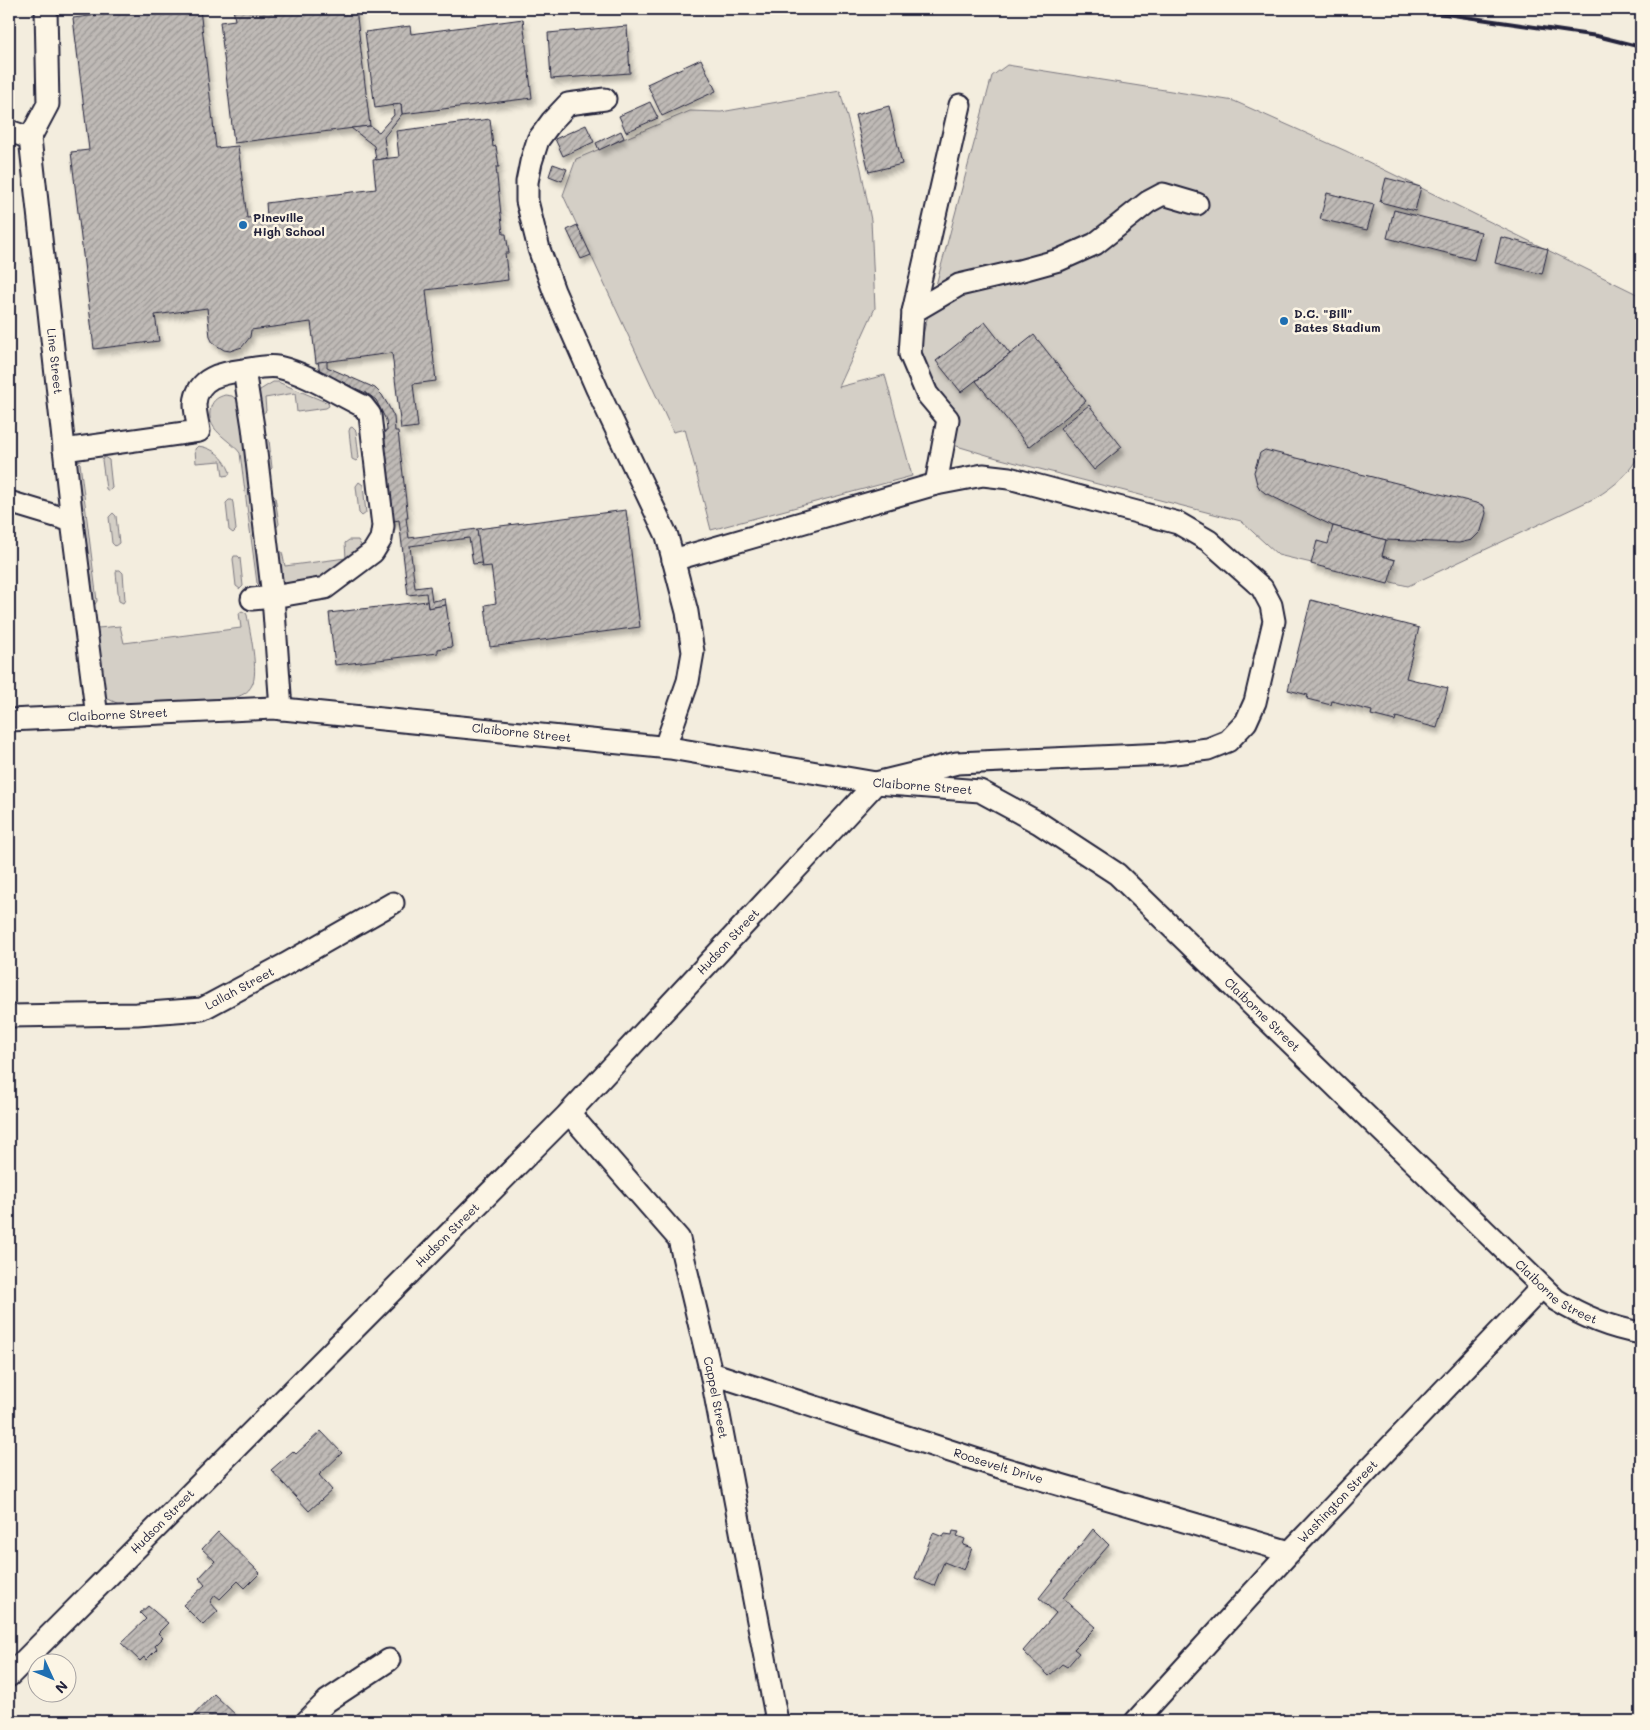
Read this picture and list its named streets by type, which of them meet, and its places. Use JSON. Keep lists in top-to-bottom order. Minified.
{"streets":{"street":["Line Street","Claiborne Street","Hudson Street","Lallah Street","Cappel Street","Roosevelt Drive","Washington Street"]},"crossings":[["Line Street","Claiborne Street"],["Claiborne Street","Hudson Street"],["Claiborne Street","Washington Street"],["Hudson Street","Cappel Street"],["Cappel Street","Roosevelt Drive"],["Roosevelt Drive","Washington Street"]],"places":["Pineville High School","D.C. \"Bill\" Bates Stadium"],"north":"bottom right"}
